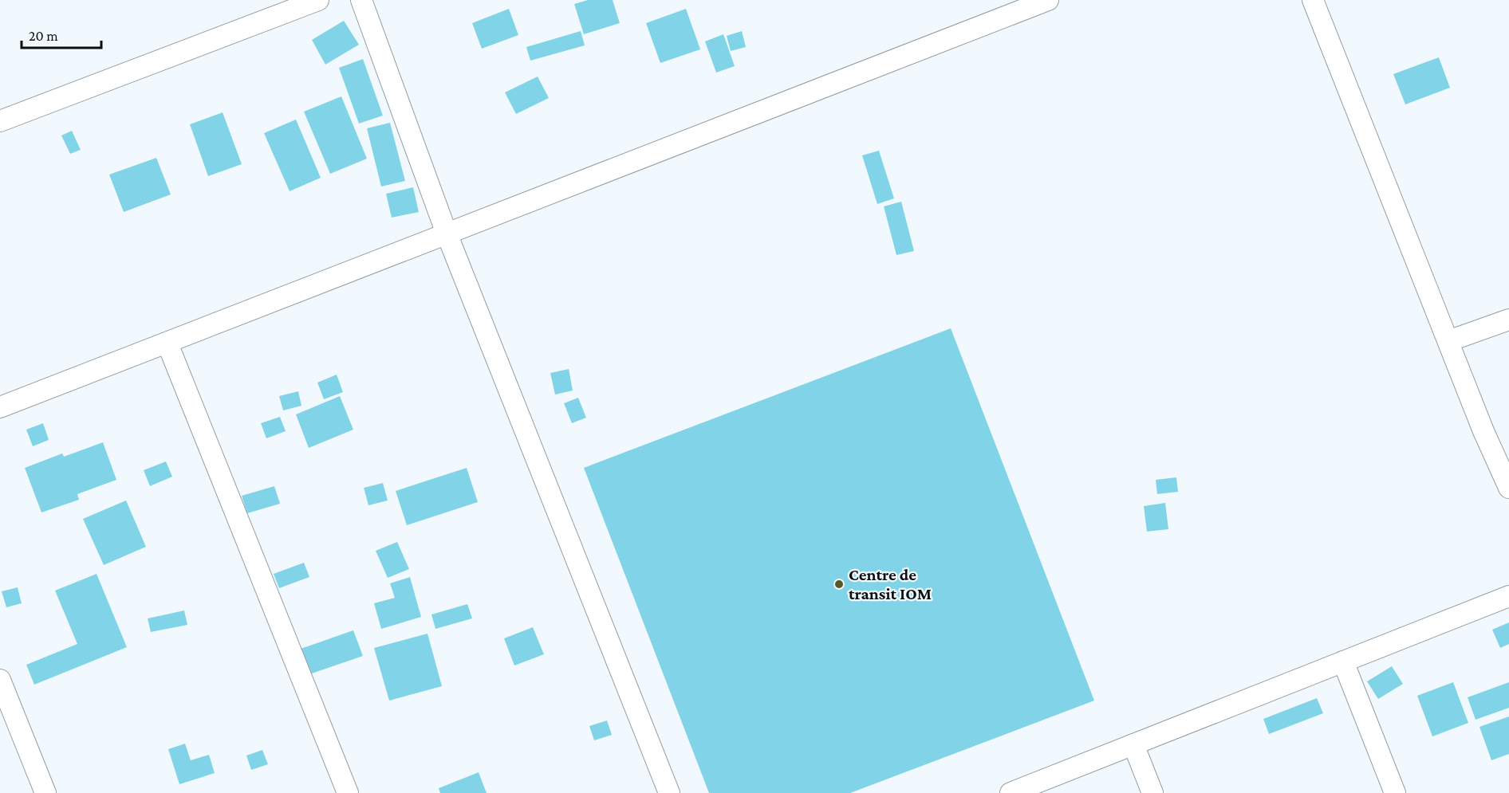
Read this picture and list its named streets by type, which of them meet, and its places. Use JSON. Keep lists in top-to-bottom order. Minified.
{"places":["Centre de transit IOM"],"scale_bar":"20 m"}
